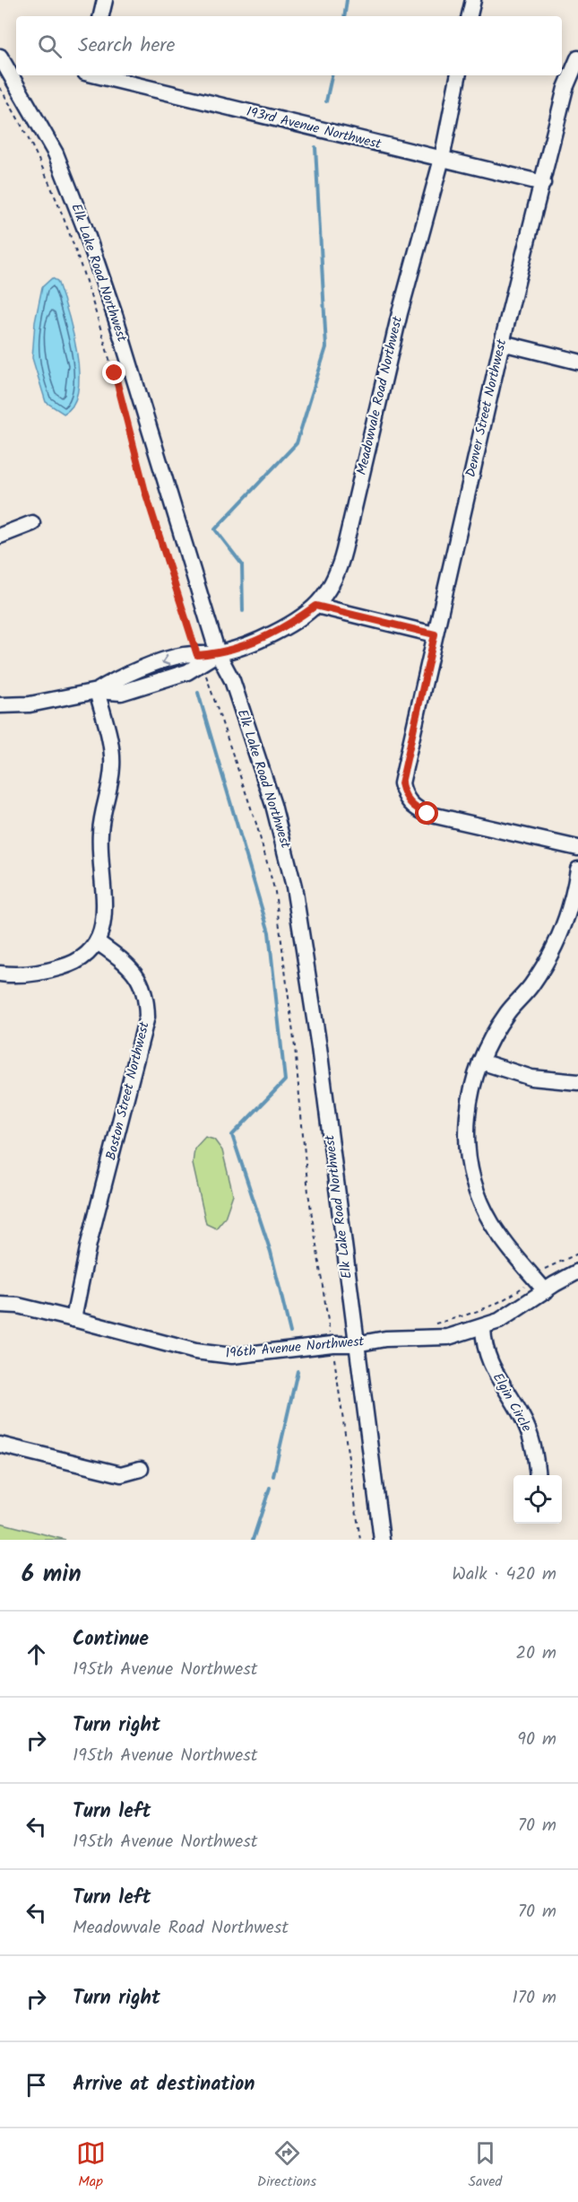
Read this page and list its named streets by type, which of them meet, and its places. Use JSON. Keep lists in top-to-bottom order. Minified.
{"streets":{"street":["193rd Avenue Northwest","Elk Lake Road Northwest","Meadowvale Road Northwest","Denver Street Northwest","Boston Street Northwest","196th Avenue Northwest","Elgin Circle"]},"crossings":[["193rd Avenue Northwest","Meadowvale Road Northwest"],["193rd Avenue Northwest","Denver Street Northwest"],["Elk Lake Road Northwest","Meadowvale Road Northwest"],["Elk Lake Road Northwest","196th Avenue Northwest"],["Boston Street Northwest","196th Avenue Northwest"],["196th Avenue Northwest","Elgin Circle"]],"page":{"search":"Search here","heading":["6 min","Walk · 420 m"],"list":[["Continue","195th Avenue Northwest","20 m"],["Turn right","195th Avenue Northwest","90 m"],["Turn left","195th Avenue Northwest","70 m"],["Turn left","Meadowvale Road Northwest","70 m"],["Turn right","170 m"],"Arrive at destination"],"nav":["Map","Directions","Saved"]}}
